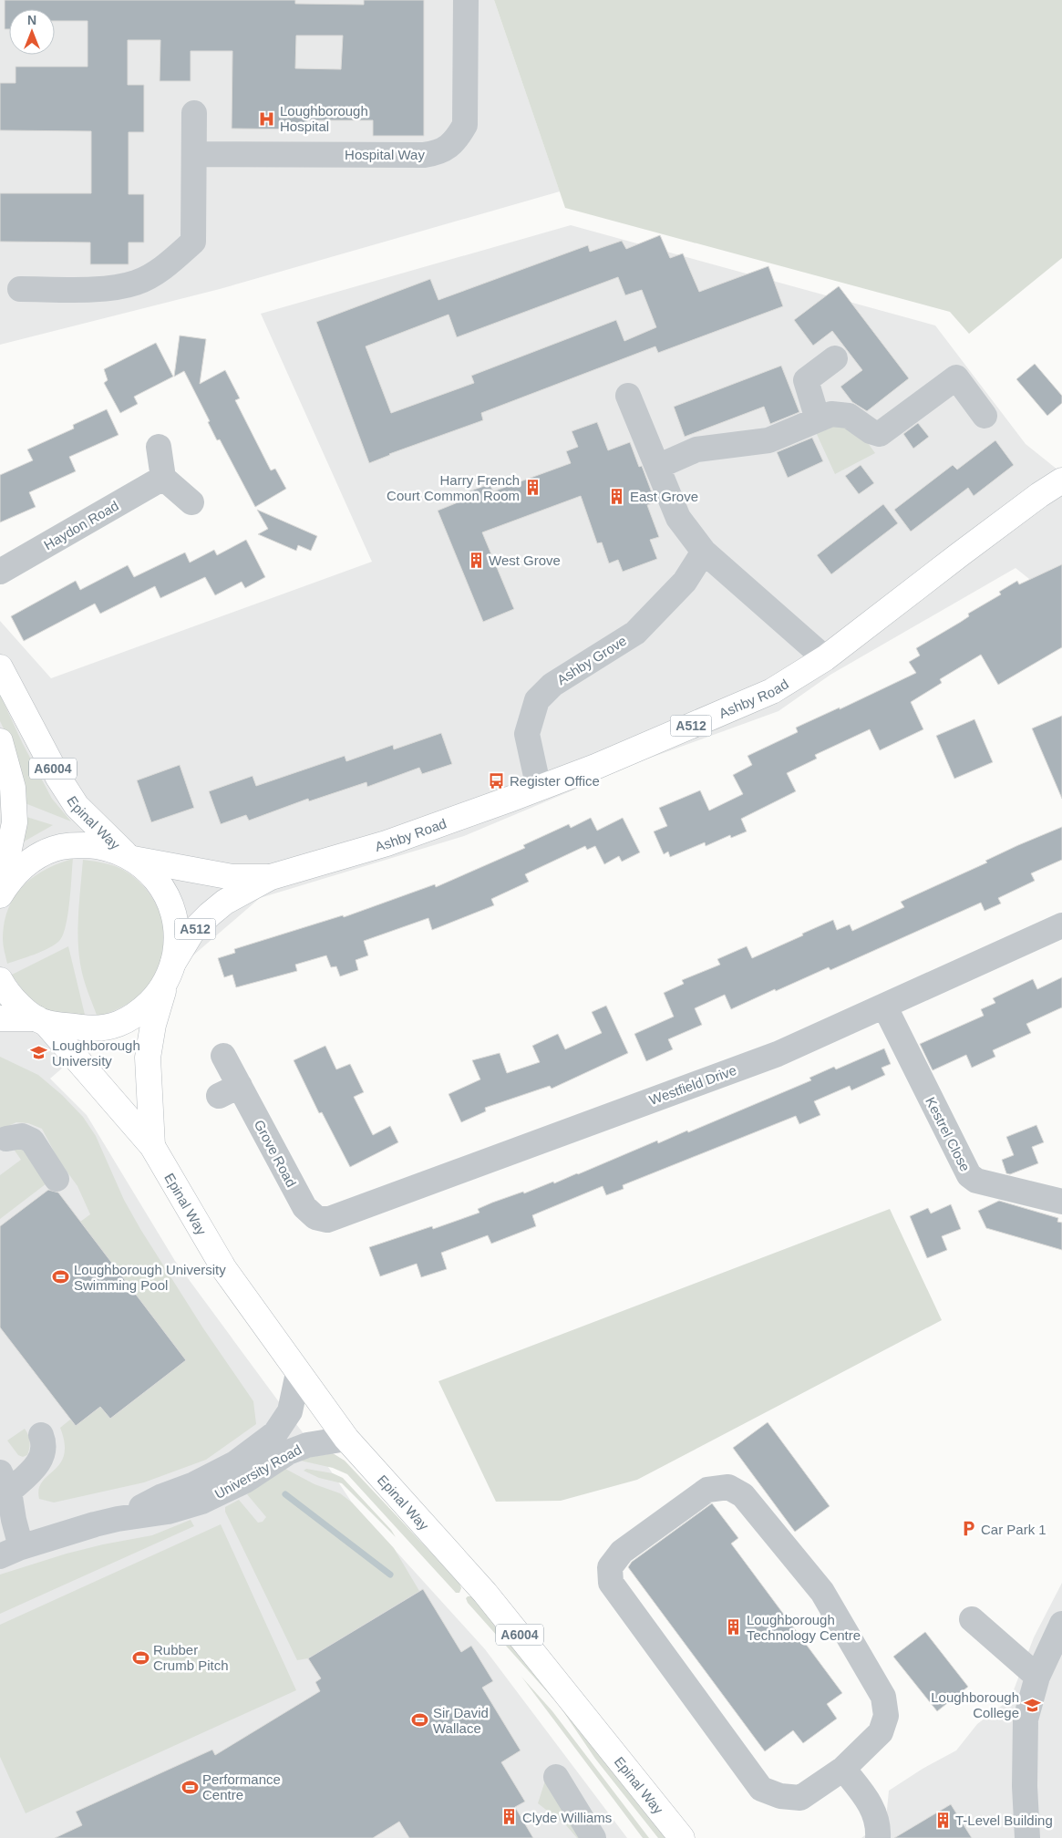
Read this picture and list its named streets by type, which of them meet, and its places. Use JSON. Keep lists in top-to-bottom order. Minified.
{"streets":{"main road":["Ashby Road","A512","A6004","Epinal Way"],"street":["Hospital Way","Haydon Road","Ashby Grove","Westfield Drive","Kestrel Close","Grove Road","University Road"]},"crossings":[["Ashby Grove","Ashby Road"],["Ashby Road","Epinal Way"],["Epinal Way","University Road"],["Westfield Drive","Kestrel Close"],["Westfield Drive","Grove Road"]],"places":{"hospital":["Loughborough Hospital"],"building":["Harry French Court Common Room","East Grove","West Grove","Loughborough Technology Centre","Clyde Williams","T-Level Building"],"bus stop":["Register Office"],"school or university":["Loughborough University","Loughborough College"],"sports":["Loughborough University Swimming Pool","Rubber Crumb Pitch","Sir David Wallace","Performance Centre"],"parking":["Car Park 1"]},"north":"top"}
